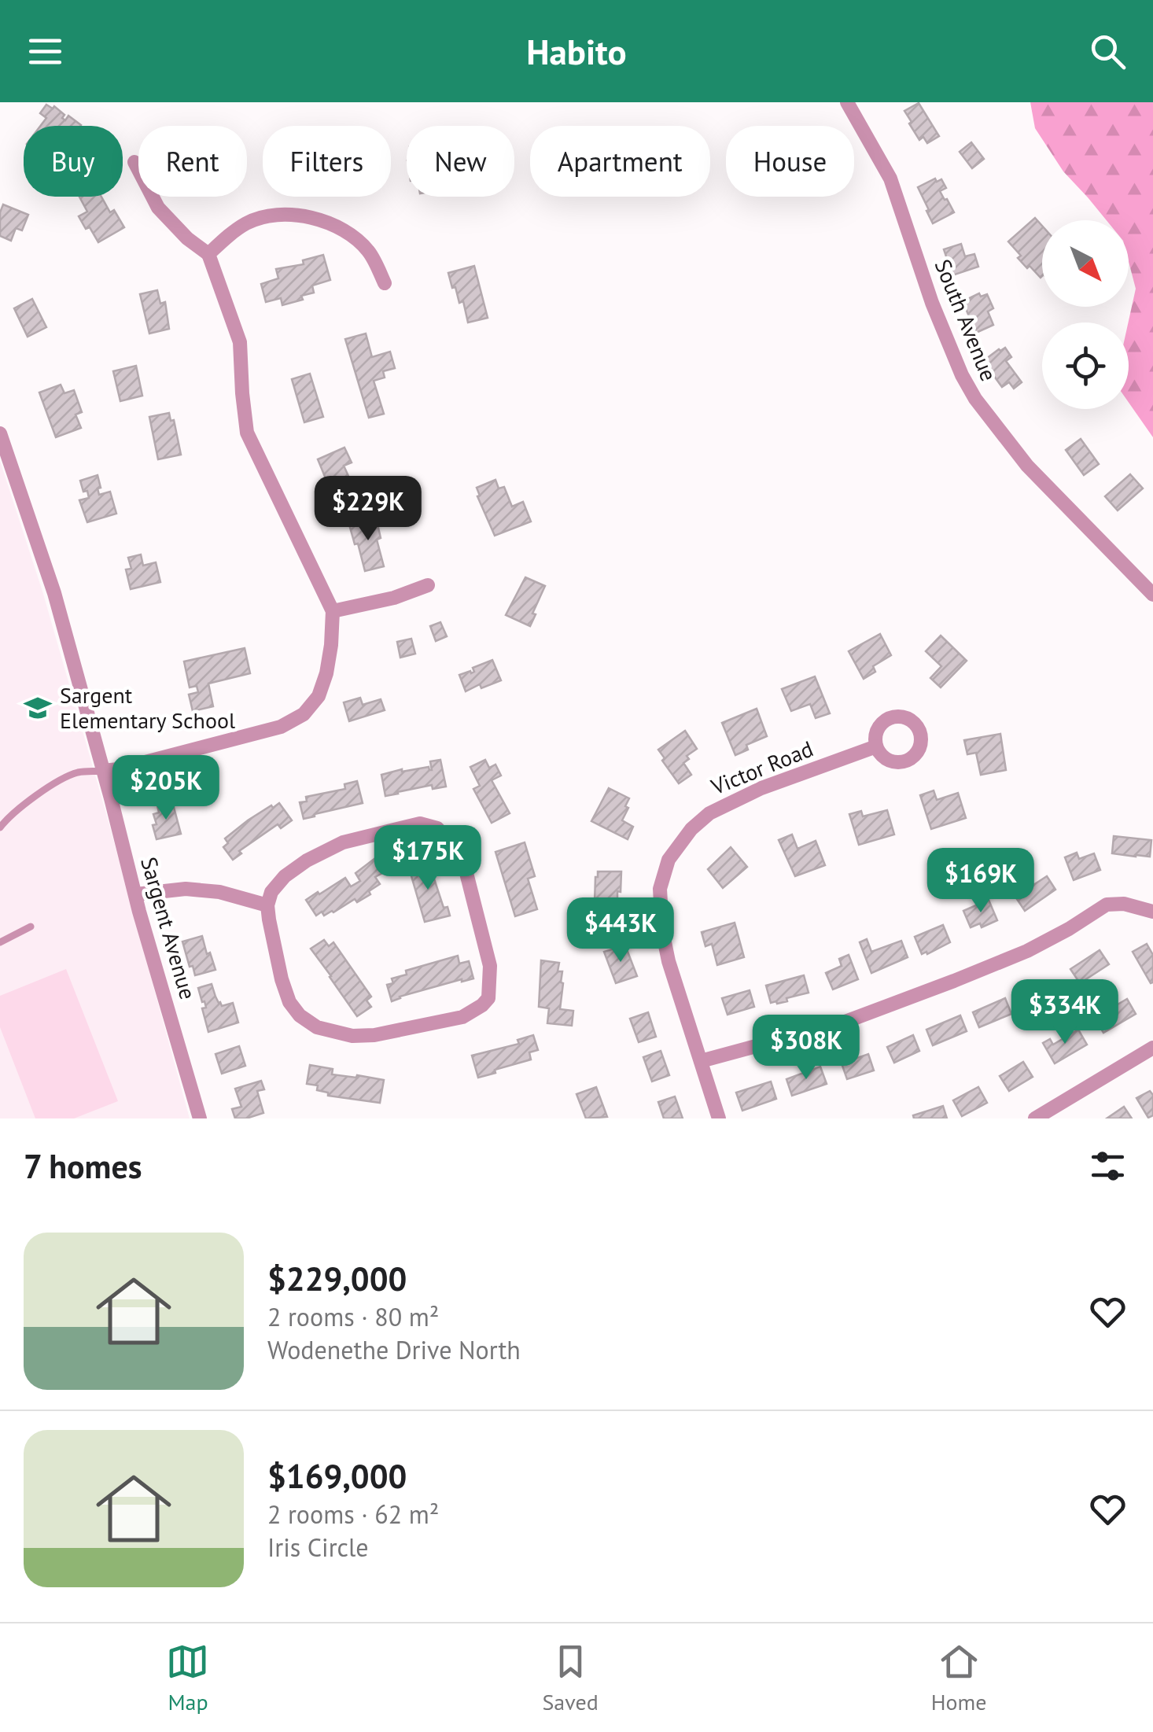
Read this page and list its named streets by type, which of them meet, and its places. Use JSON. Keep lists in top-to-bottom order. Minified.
{"streets":{"street":["South Avenue","Victor Road","Sargent Avenue"]},"places":{"school or university":["Sargent Elementary School"]},"north":"bottom right","page":{"header":"Habito","chip":["Buy","Rent","Filters","New","Apartment","House"],"price":["$229K","$205K","$175K","$169K","$443K","$334K","$308K"],"heading":"7 homes","list":[{"name":"$229,000","note":"2 rooms · 80 m² · Wodenethe Drive North"},{"name":"$169,000","note":"2 rooms · 62 m² · Iris Circle"}],"tabs":["Map","Saved","Home"]}}
